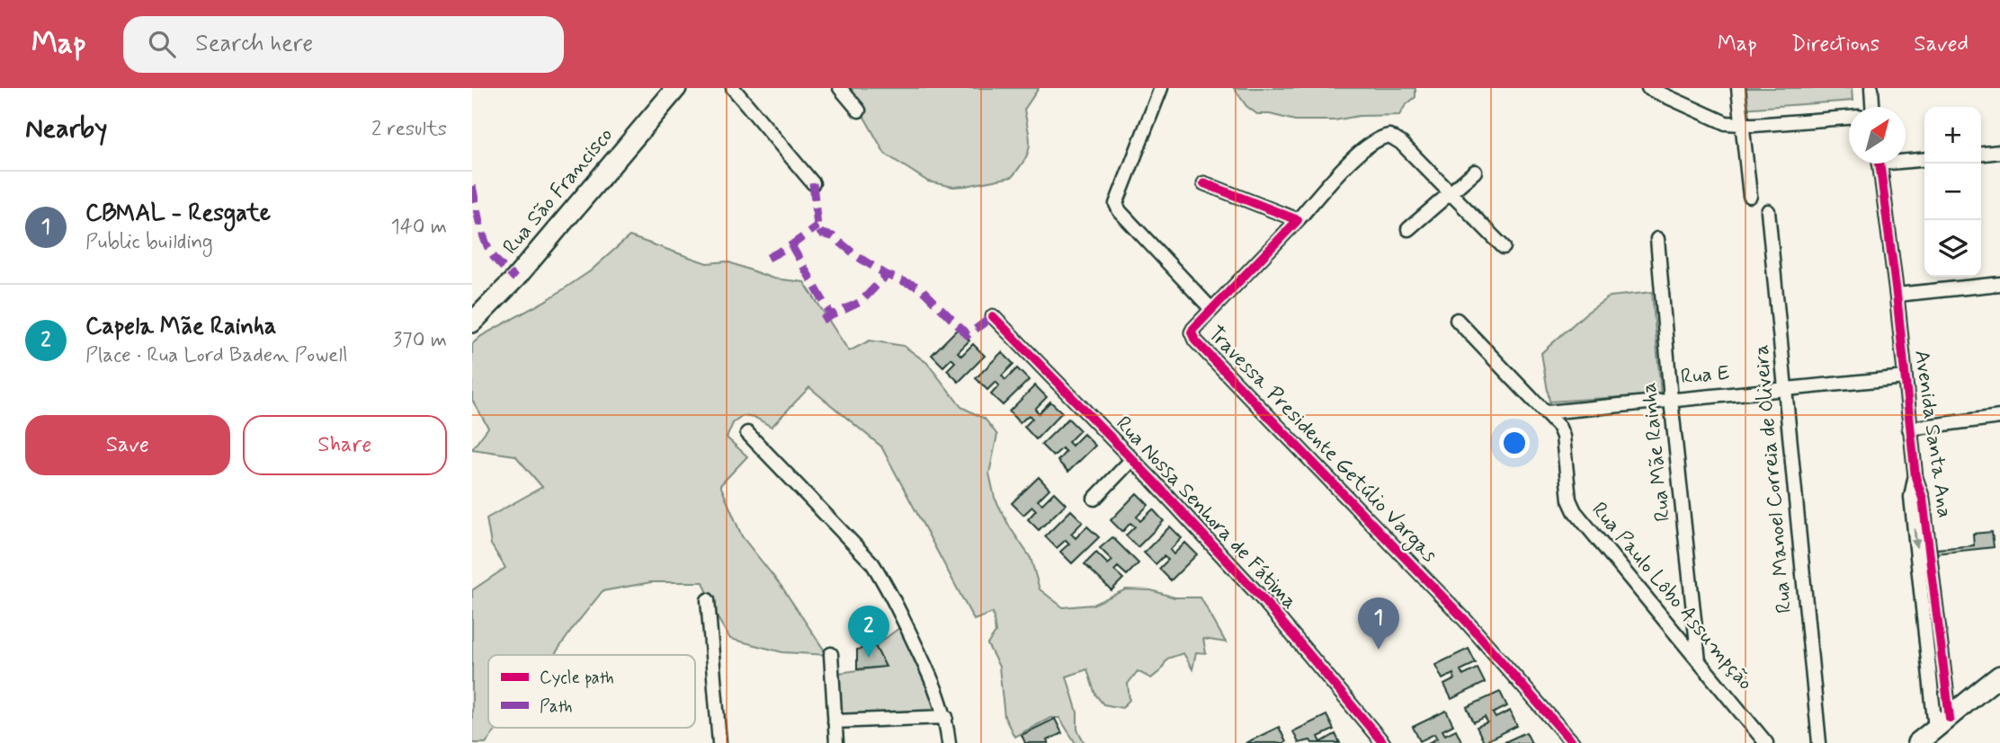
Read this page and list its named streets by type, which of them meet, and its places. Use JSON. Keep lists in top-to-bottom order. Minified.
{"streets":{"street":["Rua São Francisco","Rua E","Avenida Santa Ana","Travessa Presidente Getúlio Vargas","Rua Mãe Rainha","Rua Manoel Correia de Oliveira","Rua Nossa Senhora de Fátima","Rua Paulo Lôbo Assumpção"]},"crossings":[["Rua E","Avenida Santa Ana"],["Rua E","Rua Mãe Rainha"],["Rua E","Rua Manoel Correia de Oliveira"],["Rua E","Rua Paulo Lôbo Assumpção"],["Rua Mãe Rainha","Rua Paulo Lôbo Assumpção"]],"legend":["Cycle path","Path"],"north":"top right","page":{"header":"Map","search":"Search here","nav":["Map","Directions","Saved"],"heading":["Nearby","2 results"],"map_buttons":["+","−"],"list":[{"mark":"1","name":"CBMAL - Resgate","note":"Public building","value":"140 m"},{"mark":"2","name":"Capela Mãe Rainha","note":"Place · Rua Lord Baden Powell","value":"370 m"}],"buttons":["Save","Share"],"pins":["1","2"]}}
